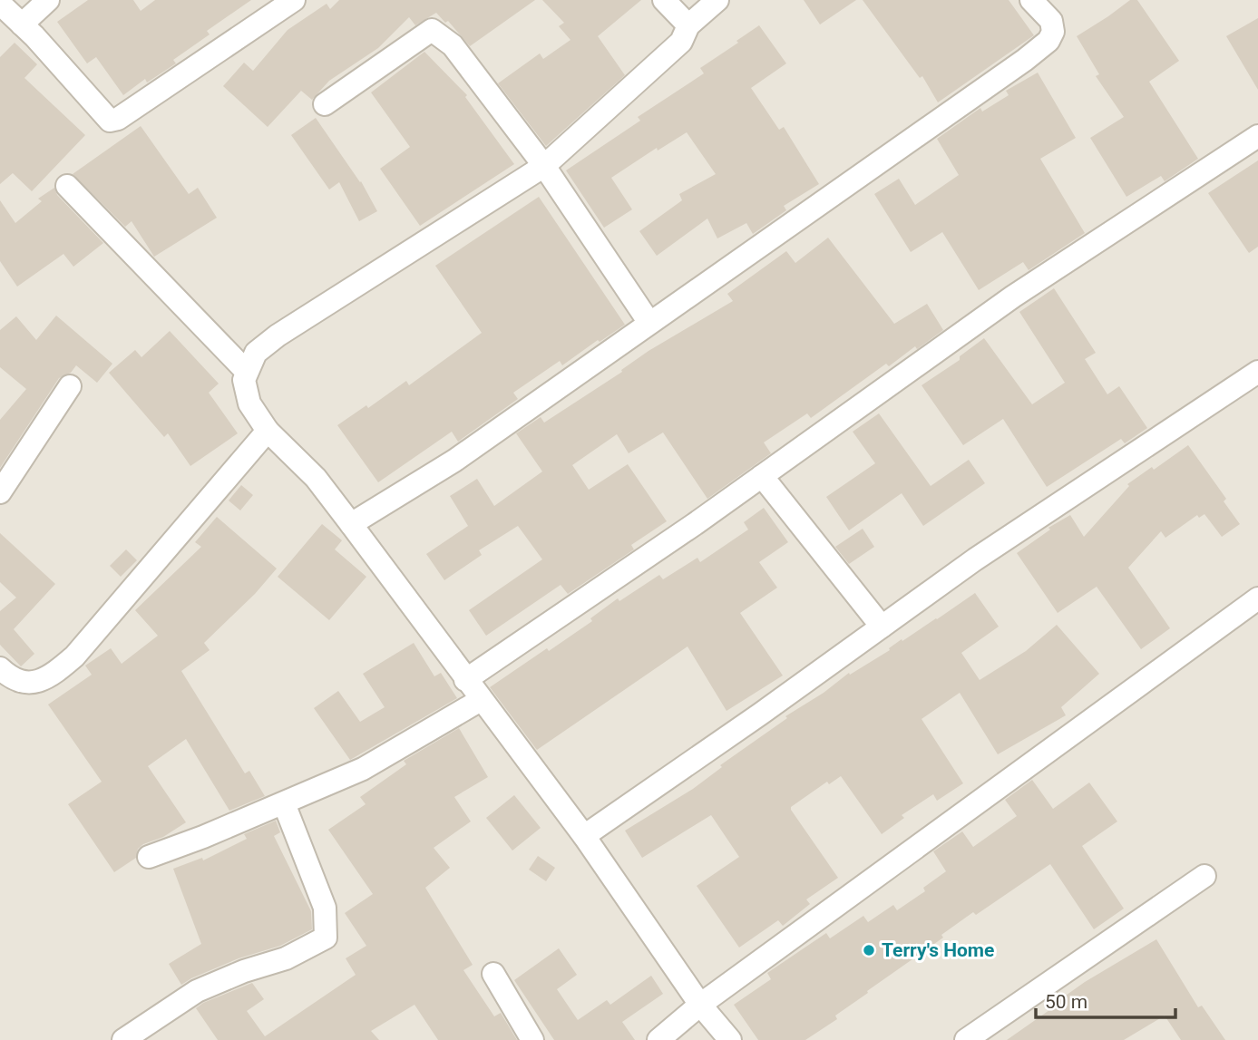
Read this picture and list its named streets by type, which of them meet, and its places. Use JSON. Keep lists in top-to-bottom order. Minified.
{"places":["Terry's Home"],"scale_bar":"50 m"}
